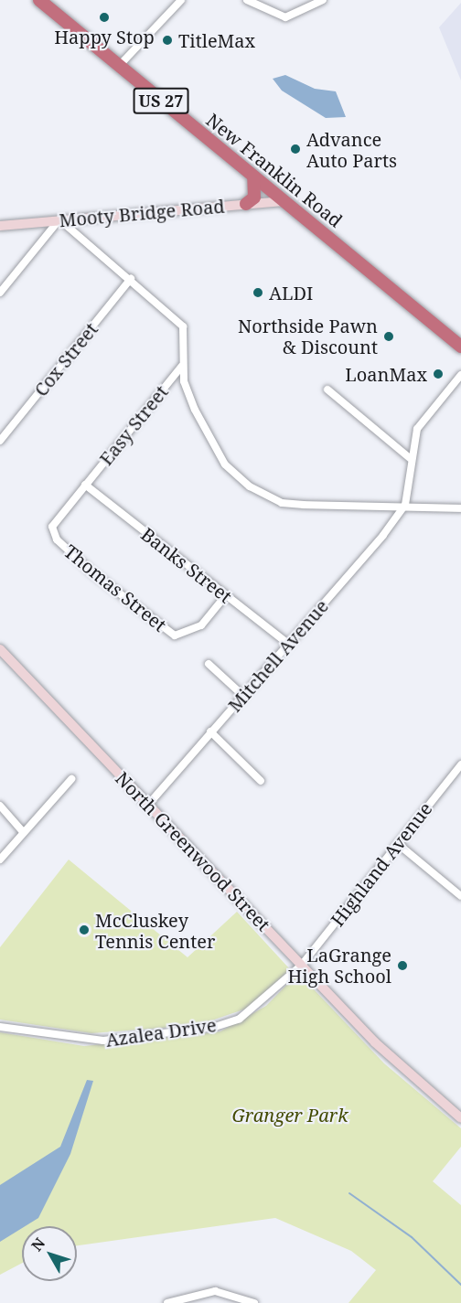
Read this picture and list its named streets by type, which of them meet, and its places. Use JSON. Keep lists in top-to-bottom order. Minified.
{"streets":{"highway":["US 27","New Franklin Road"],"main road":["Mooty Bridge Road","North Greenwood Street"],"street":["Cox Street","Easy Street","Banks Street","Thomas Street","Mitchell Avenue","Highland Avenue","Azalea Drive"]},"crossings":[["New Franklin Road","Mooty Bridge Road"],["Easy Street","Banks Street"],["Easy Street","Thomas Street"],["Banks Street","Thomas Street"],["Banks Street","Mitchell Avenue"],["Mitchell Avenue","North Greenwood Street"],["North Greenwood Street","Highland Avenue"],["North Greenwood Street","Azalea Drive"],["Highland Avenue","Azalea Drive"]],"parks":["Granger Park"],"places":["Happy Stop","TitleMax","Advance Auto Parts","ALDI","Northside Pawn & Discount","LoanMax","McCluskey Tennis Center","LaGrange High School"],"north":"top left"}
